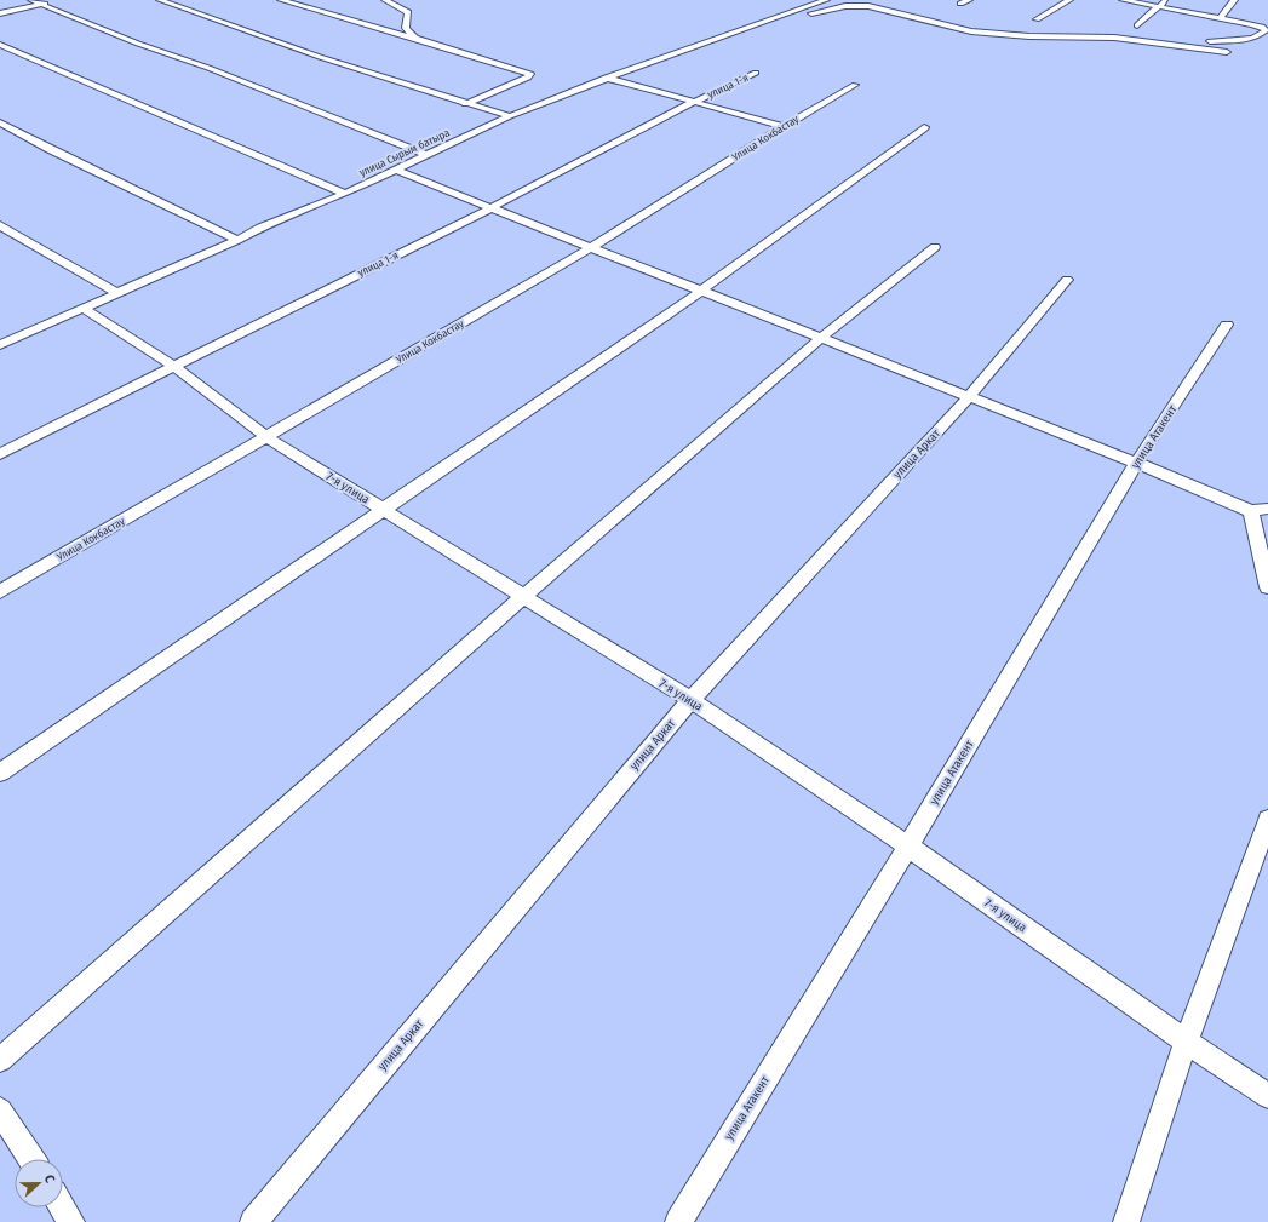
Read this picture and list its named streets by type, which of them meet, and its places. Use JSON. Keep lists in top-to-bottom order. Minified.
{"streets":{"street":["улица 1-я","Улица Кокбастау","улица Сырым батыра","улица Атакент","улица Аркат","7-я улица"]},"crossings":[["улица 1-я","7-я улица"],["Улица Кокбастау","7-я улица"],["улица Сырым батыра","7-я улица"],["улица Атакент","7-я улица"],["улица Аркат","7-я улица"]],"north":"right"}
